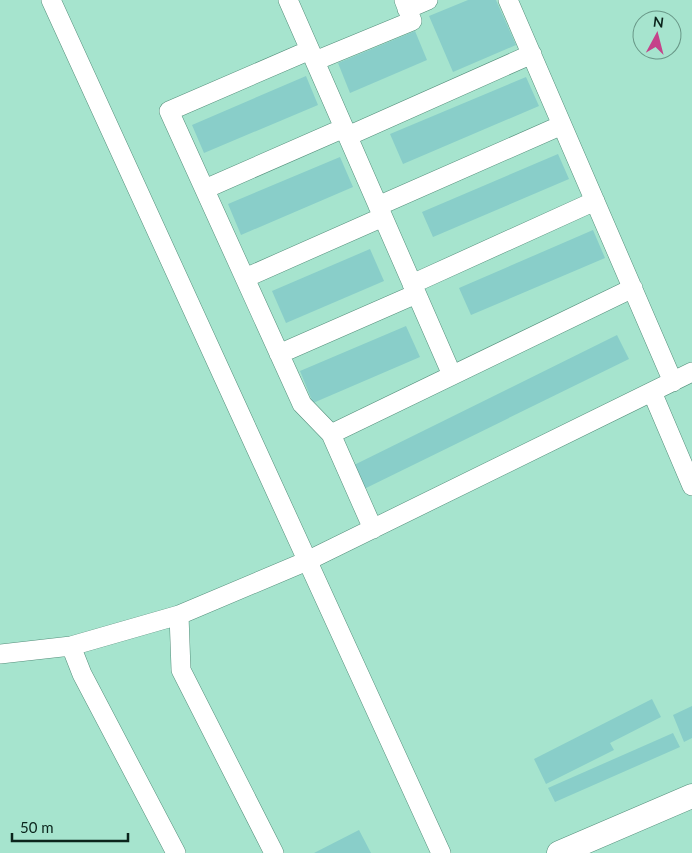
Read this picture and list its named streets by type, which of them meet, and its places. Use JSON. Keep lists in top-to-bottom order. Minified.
{"scale_bar":"50 m","north":"top"}
